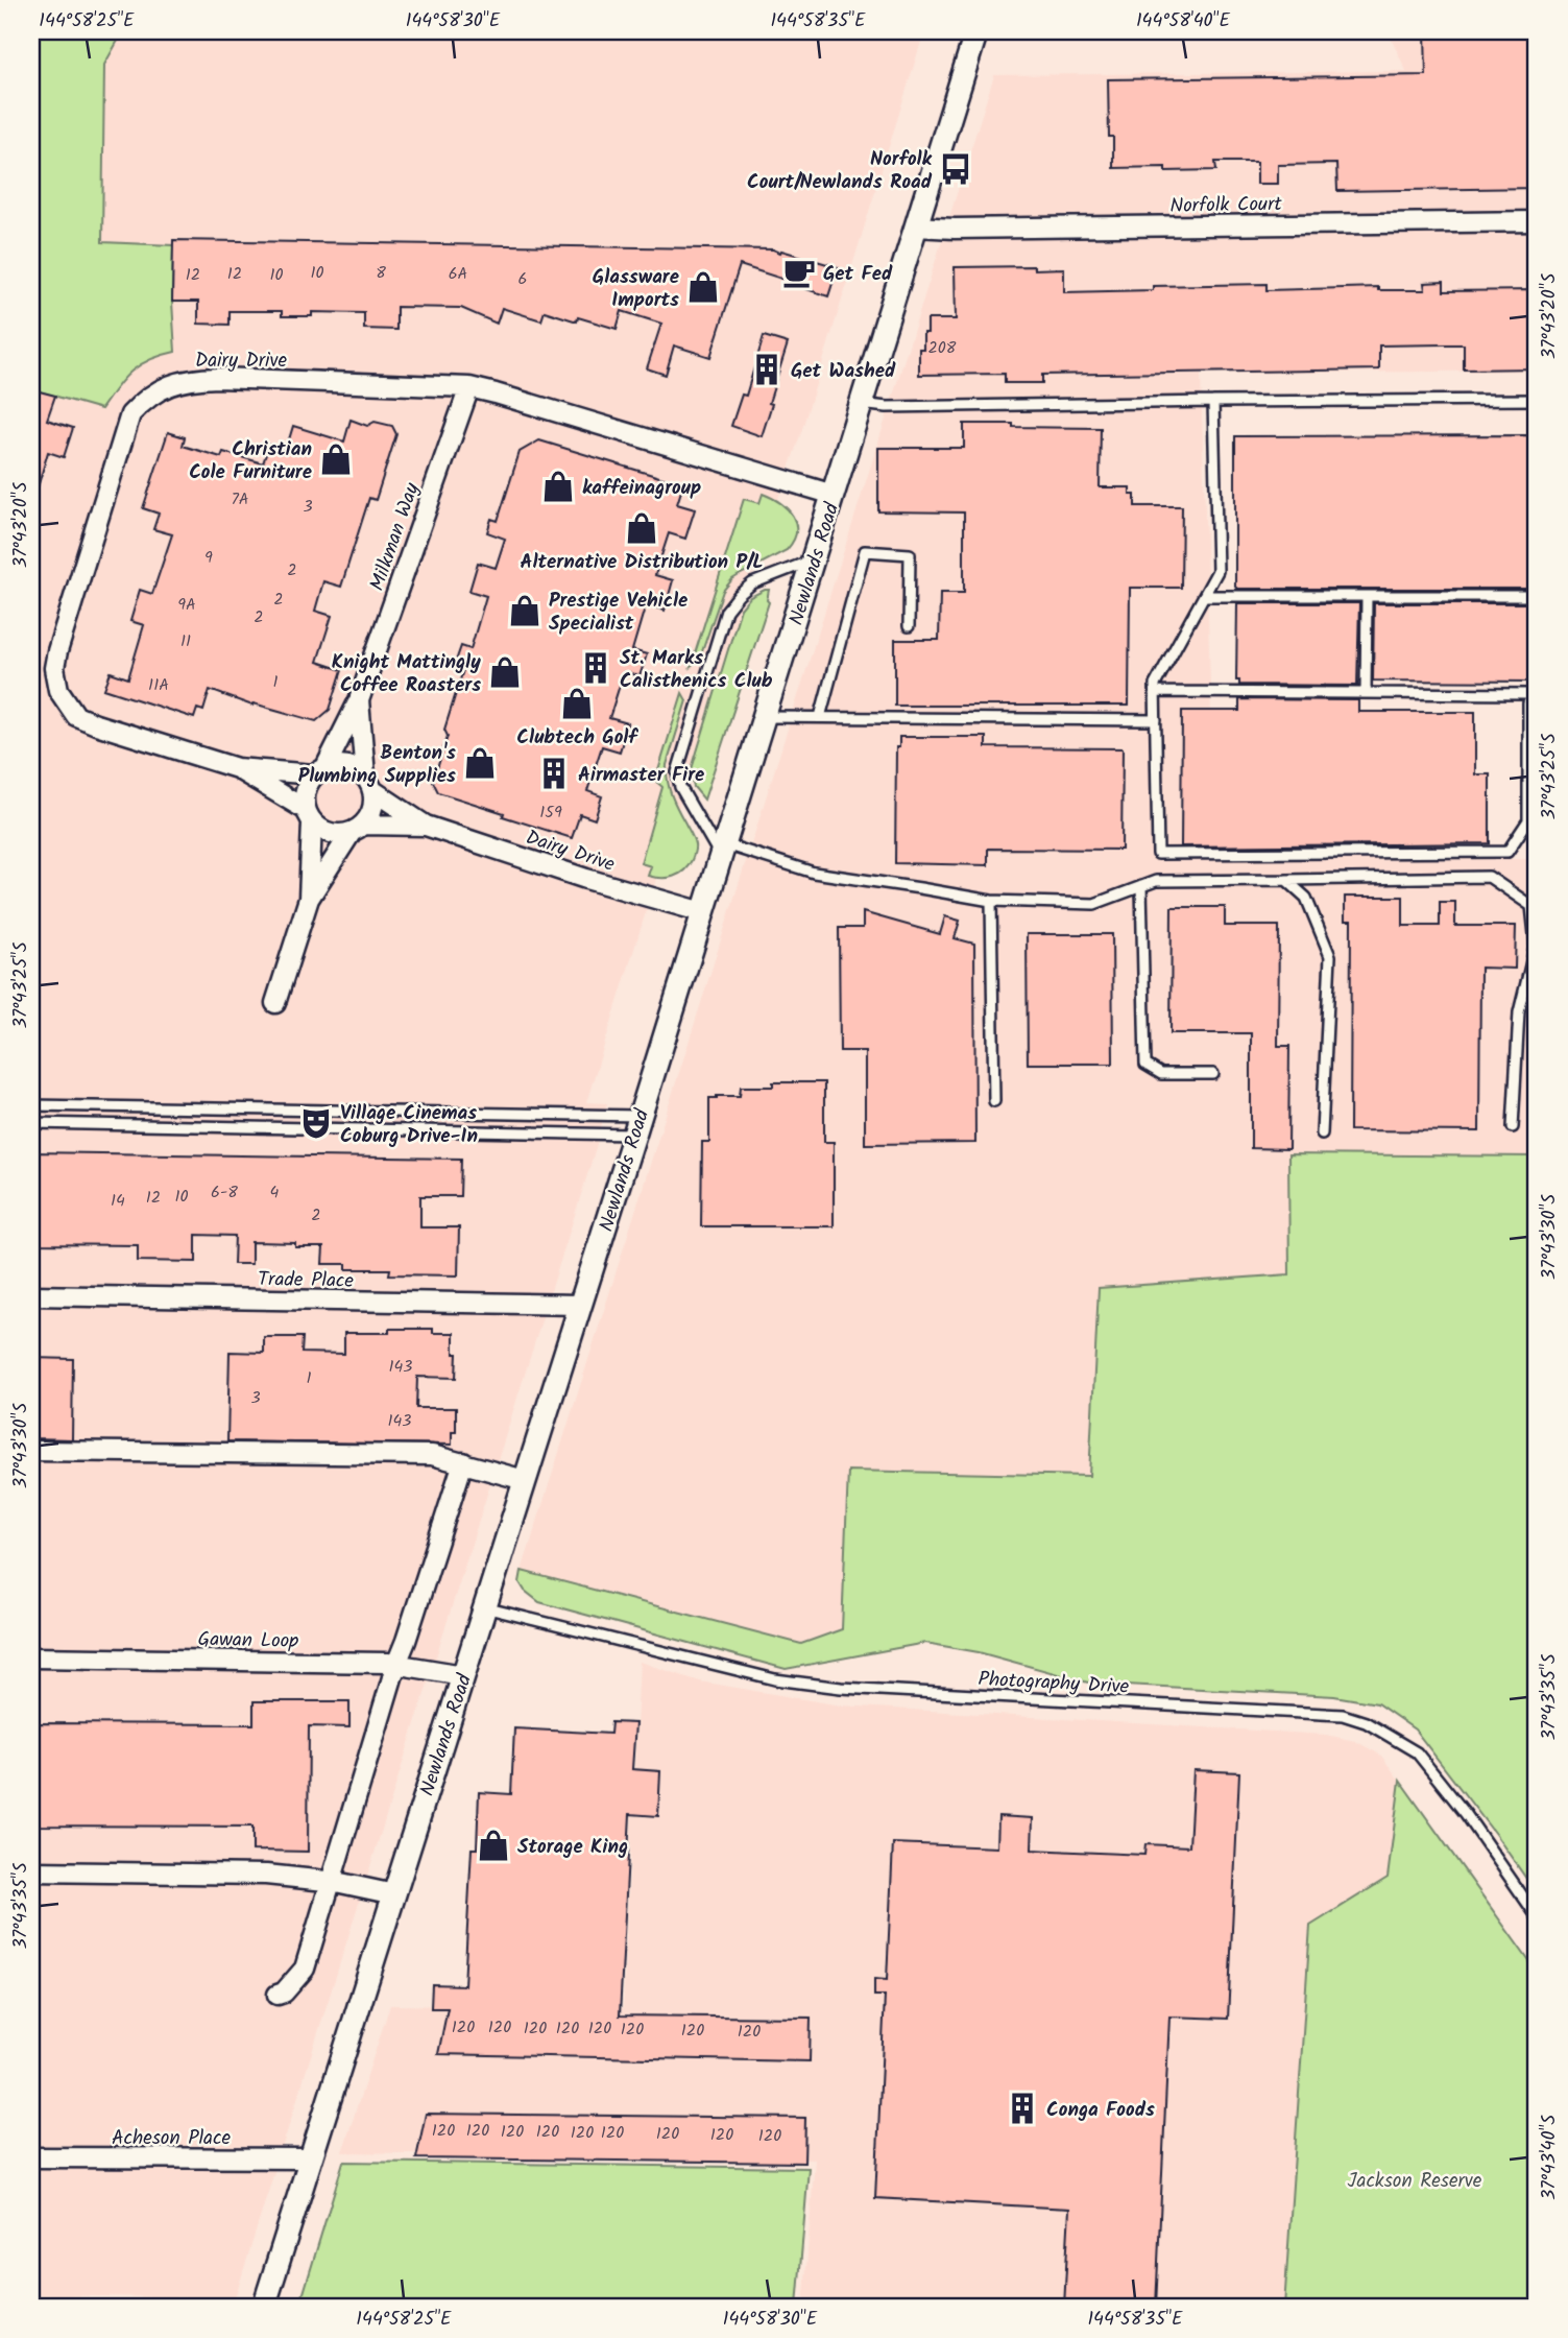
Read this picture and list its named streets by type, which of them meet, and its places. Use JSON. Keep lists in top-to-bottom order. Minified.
{"streets":{"street":["Norfolk Court","Dairy Drive","Milkman Way","Newlands Road","Trade Place","Gawan Loop","Acheson Place"],"lane":["Photography Drive"]},"crossings":[["Norfolk Court","Newlands Road"],["Dairy Drive","Milkman Way"],["Dairy Drive","Newlands Road"],["Newlands Road","Trade Place"],["Newlands Road","Gawan Loop"],["Newlands Road","Photography Drive"],["Newlands Road","Acheson Place"]],"parks":["Jackson Reserve"],"places":{"bus stop":["Norfolk Court/Newlands Road"],"cafe":["Get Fed"],"shop":["Glassware Imports","Christian Cole Furniture","kaffeinagroup","Alternative Distribution P/L","Prestige Vehicle Specialist","Knight Mattingly Coffee Roasters","Clubtech Golf","Benton's Plumbing Supplies","Storage King"],"building":["Get Washed","St. Marks Calisthenics Club","Airmaster Fire","Conga Foods"],"theatre":["Village Cinemas Coburg Drive-In"]},"house_numbers":["10","8","12","6A","12","10","6","208","7A","3","9","2","2","9A","2","11","1","11A","159","6-8","4","10","12","14","2","143","1","3","143","120","120","120","120","120","120","120","120","120","120","120","120","120","120","120","120","120"],"coordinates":["144°58'25\"E","144°58'30\"E","144°58'35\"E","144°58'40\"E","37°43'20\"S","37°43'25\"S","37°43'30\"S","37°43'35\"S","37°43'40\"S"]}
